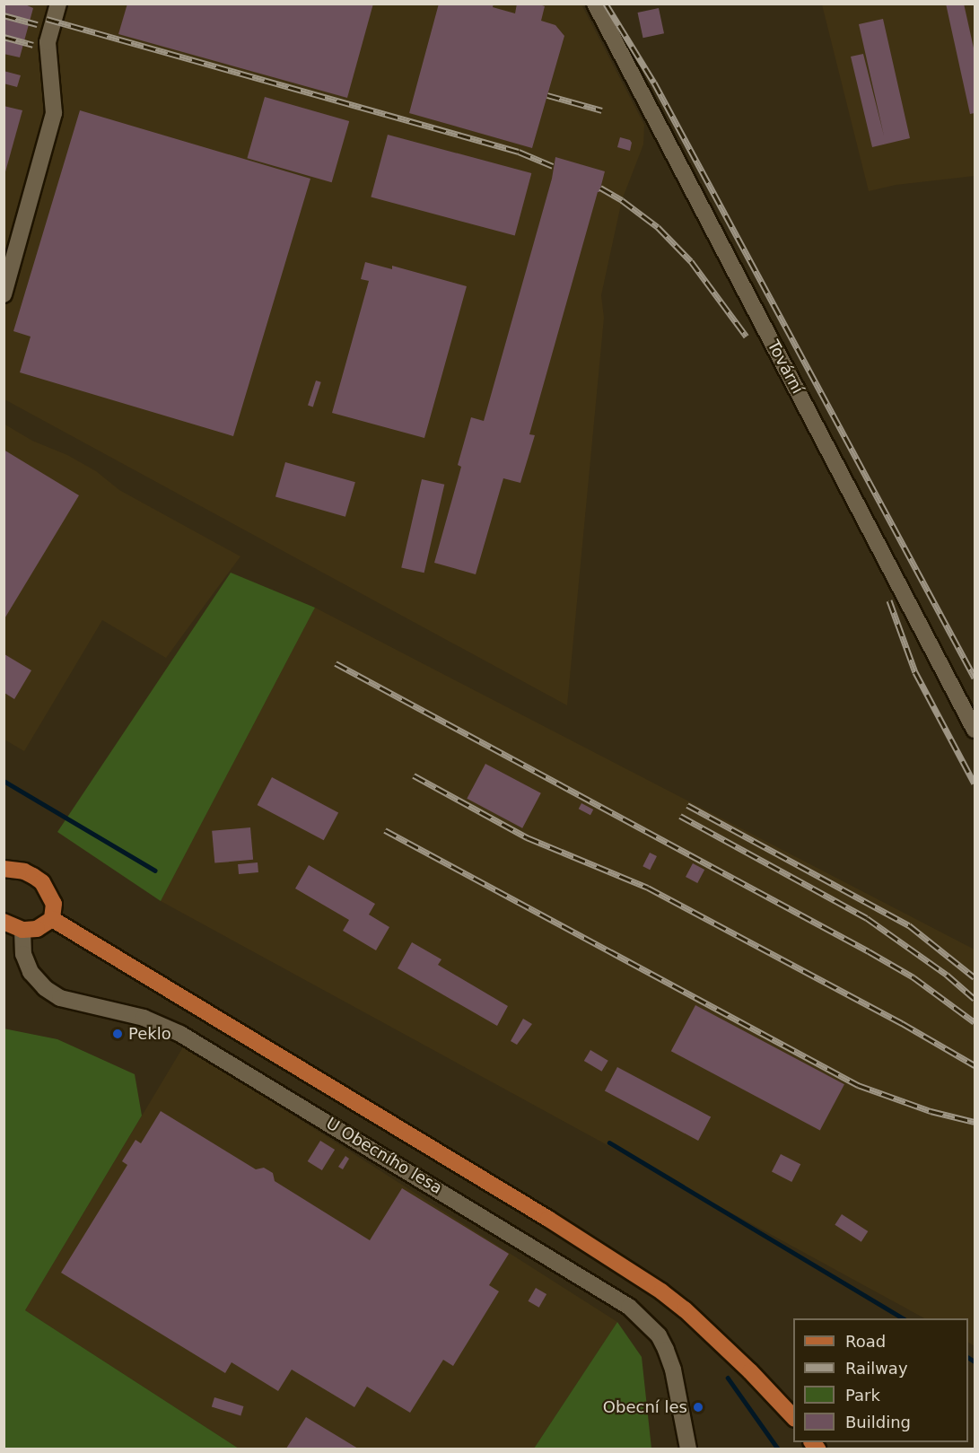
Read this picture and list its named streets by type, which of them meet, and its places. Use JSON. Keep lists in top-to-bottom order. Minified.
{"streets":{"main road":["U Obecního lesa"],"street":["Tovární"]},"places":["Peklo","Obecní les"],"legend":["Road","Railway","Park","Building"]}
